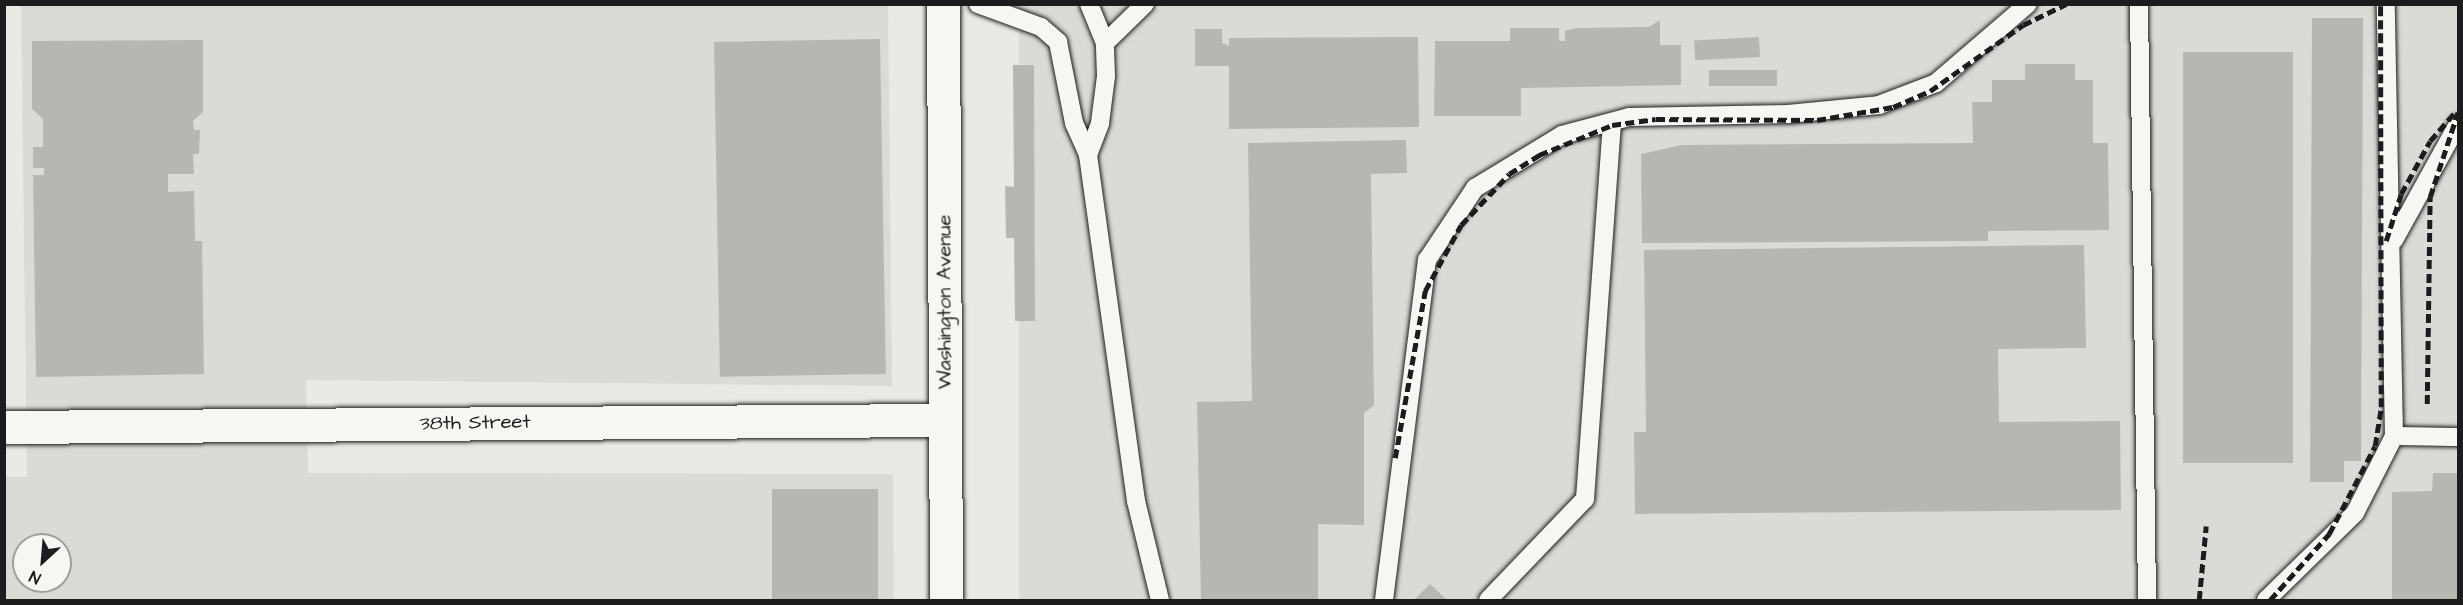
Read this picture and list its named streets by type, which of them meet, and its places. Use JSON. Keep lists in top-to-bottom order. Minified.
{"streets":{"street":["Washington Avenue","38th Street"]},"crossings":[["Washington Avenue","38th Street"]],"north":"bottom left"}
